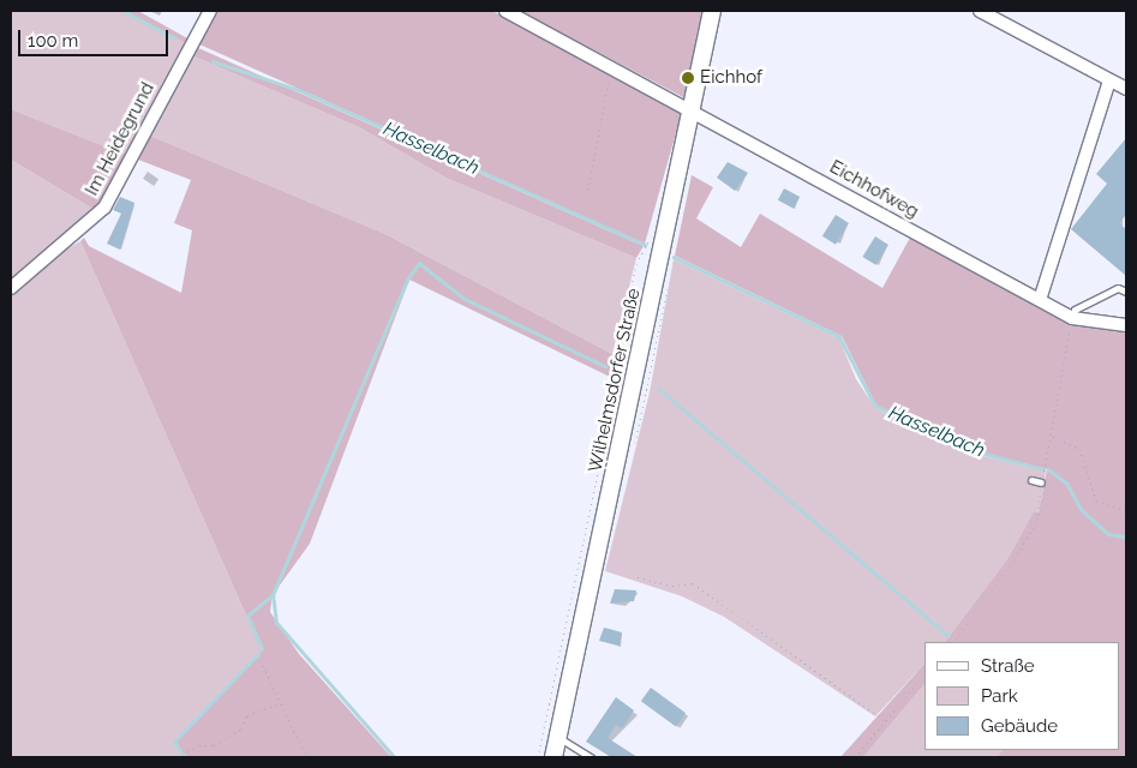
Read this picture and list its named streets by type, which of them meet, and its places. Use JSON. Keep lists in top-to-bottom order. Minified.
{"streets":{"street":["Im Heidegrund","Eichhofweg","Wilhelmsdorfer Straße"]},"crossings":[["Eichhofweg","Wilhelmsdorfer Straße"]],"water":["Hasselbach"],"places":["Eichhof"],"legend":["Straße","Park","Gebäude"],"scale_bar":"100 m"}
